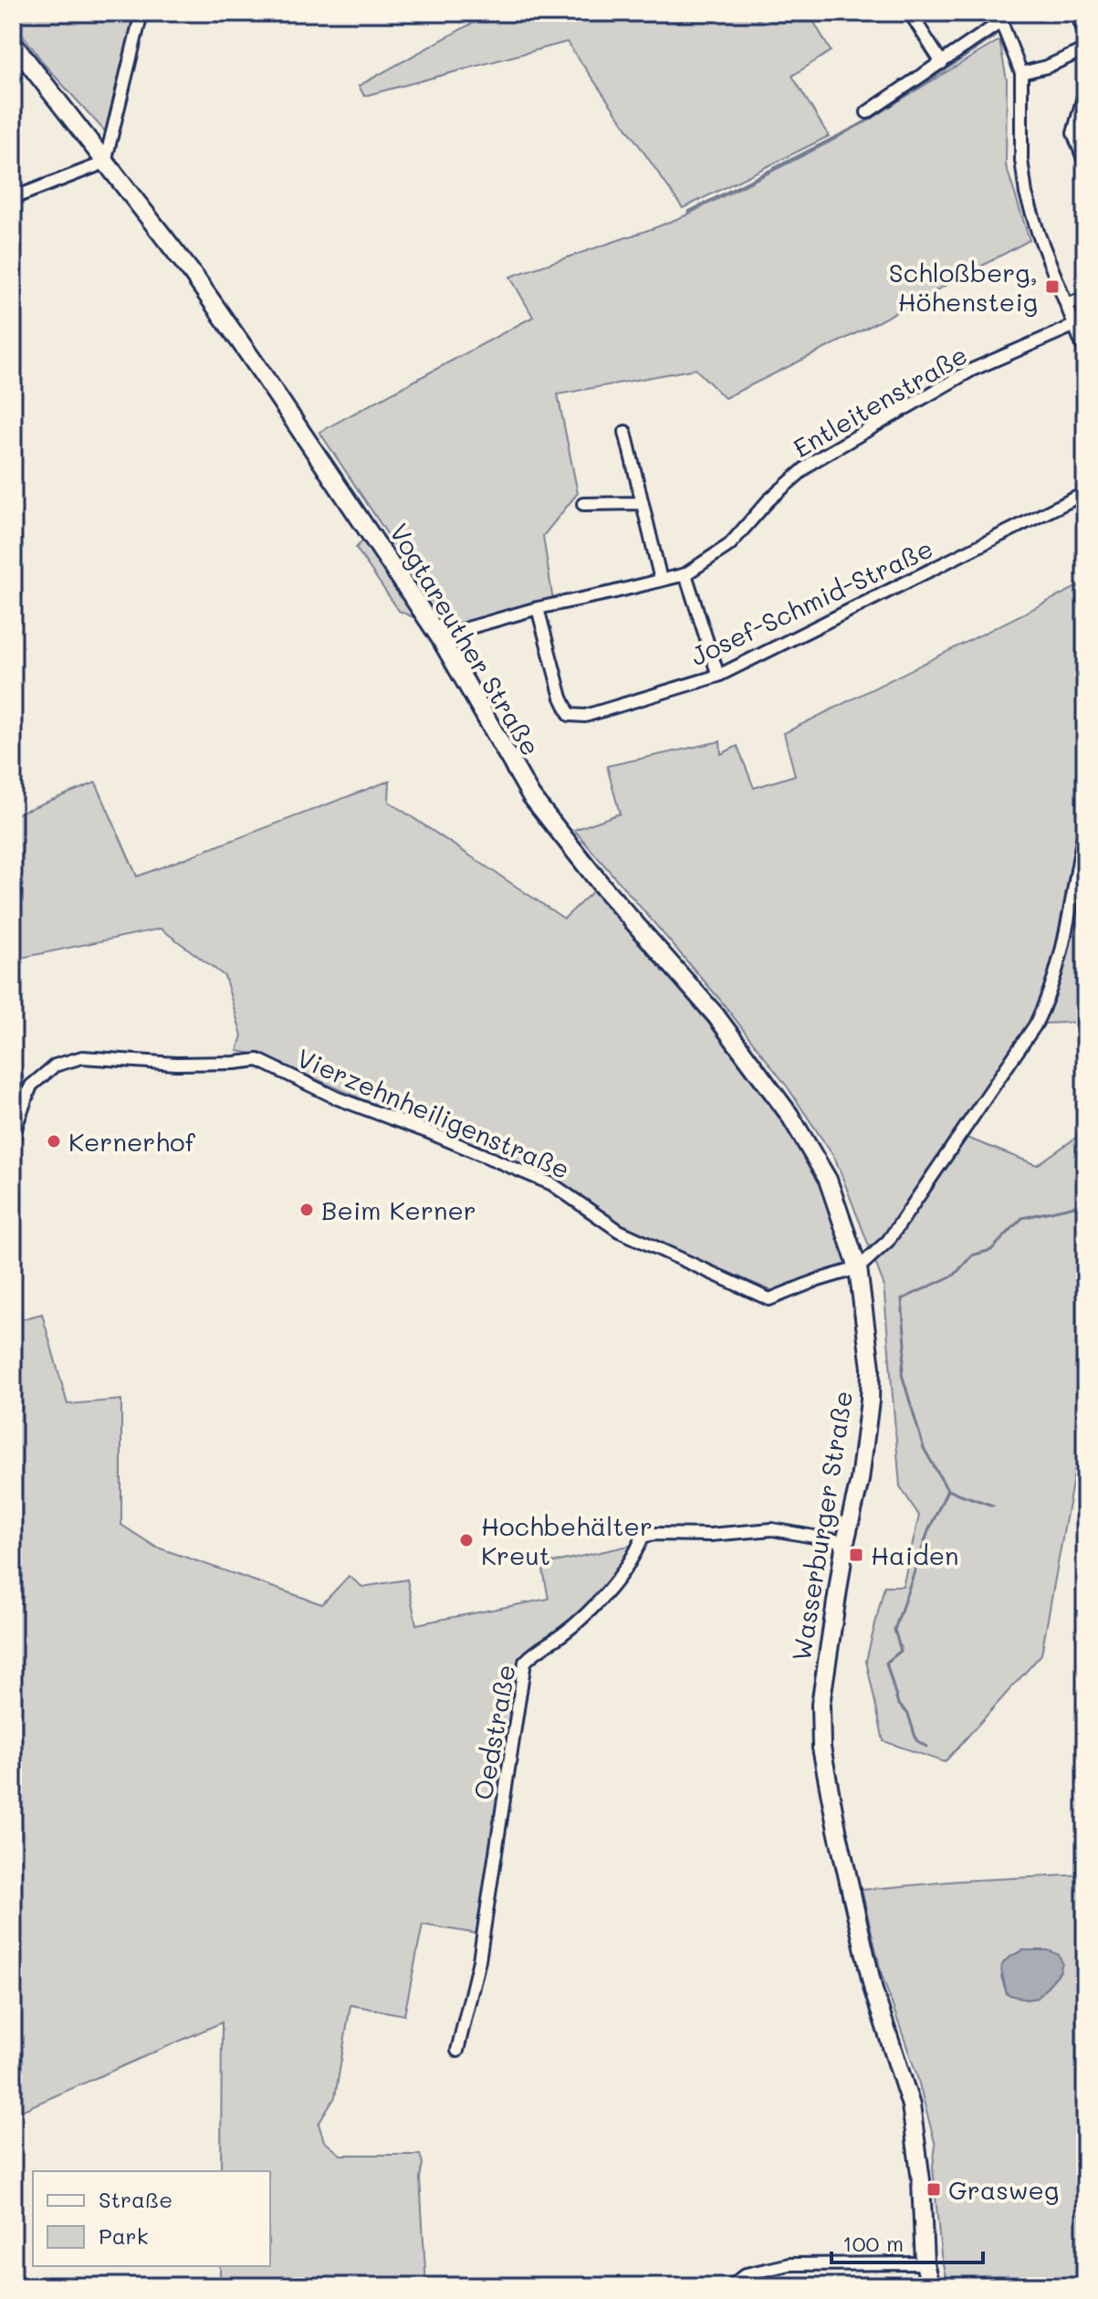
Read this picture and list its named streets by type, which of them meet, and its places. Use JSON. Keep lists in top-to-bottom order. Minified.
{"streets":{"main road":["Vogtareuther Straße","Wasserburger Straße"],"street":["Entleitenstraße","Josef-Schmid-Straße","Vierzehnheiligenstraße","Oedstraße"]},"crossings":[["Entleitenstraße","Josef-Schmid-Straße"],["Entleitenstraße","Vogtareuther Straße"],["Vogtareuther Straße","Vierzehnheiligenstraße"],["Vogtareuther Straße","Wasserburger Straße"],["Vierzehnheiligenstraße","Wasserburger Straße"],["Wasserburger Straße","Oedstraße"]],"places":{"transit":["Schloßberg, Höhensteig","Haiden","Grasweg"],"other":["Kernerhof","Beim Kerner","Hochbehälter Kreut"]},"legend":["Straße","Park"],"scale_bar":"100 m"}
